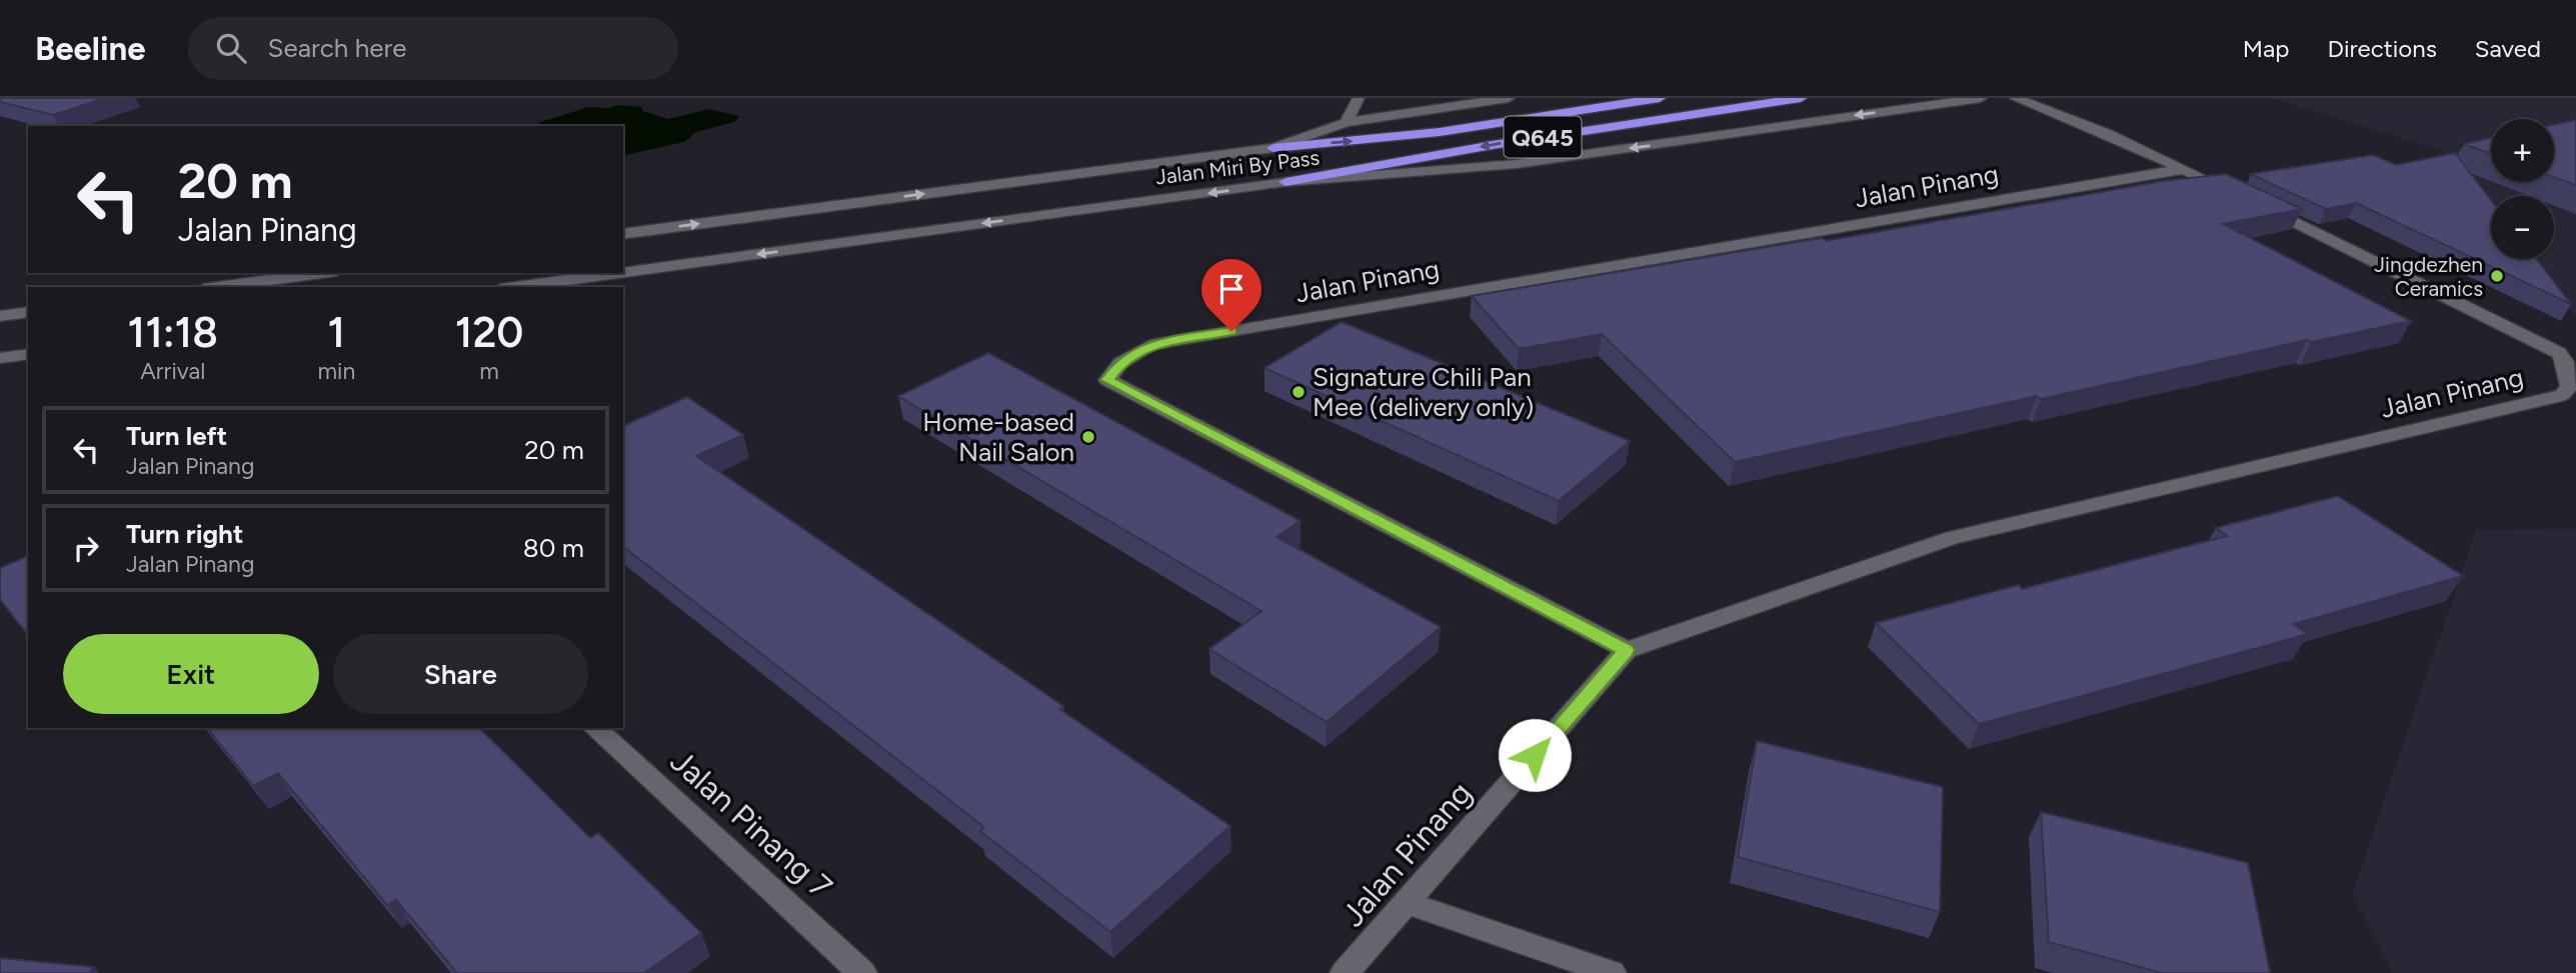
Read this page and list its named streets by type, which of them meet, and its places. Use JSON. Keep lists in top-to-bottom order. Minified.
{"streets":{"highway":["Q645"],"street":["Jalan Miri By Pass","Jalan Pinang","Jalan Pinang 7"]},"crossings":[["Q645","Jalan Miri By Pass"]],"places":["Jingdezhen Ceramics","Signature Chili Pan Mee (delivery only)","Home-based Nail Salon"],"page":{"header":"Beeline","search":"Search here","nav":["Map","Directions","Saved"],"map_buttons":["+","−"],"turn":["20 m","Jalan Pinang"],"eta":["11:18","Arrival","1","min","120","m"],"list":[{"name":"Turn left","note":"Jalan Pinang","value":"20 m"},{"name":"Turn right","note":"Jalan Pinang","value":"80 m"}],"buttons":["Exit","Share"]}}
